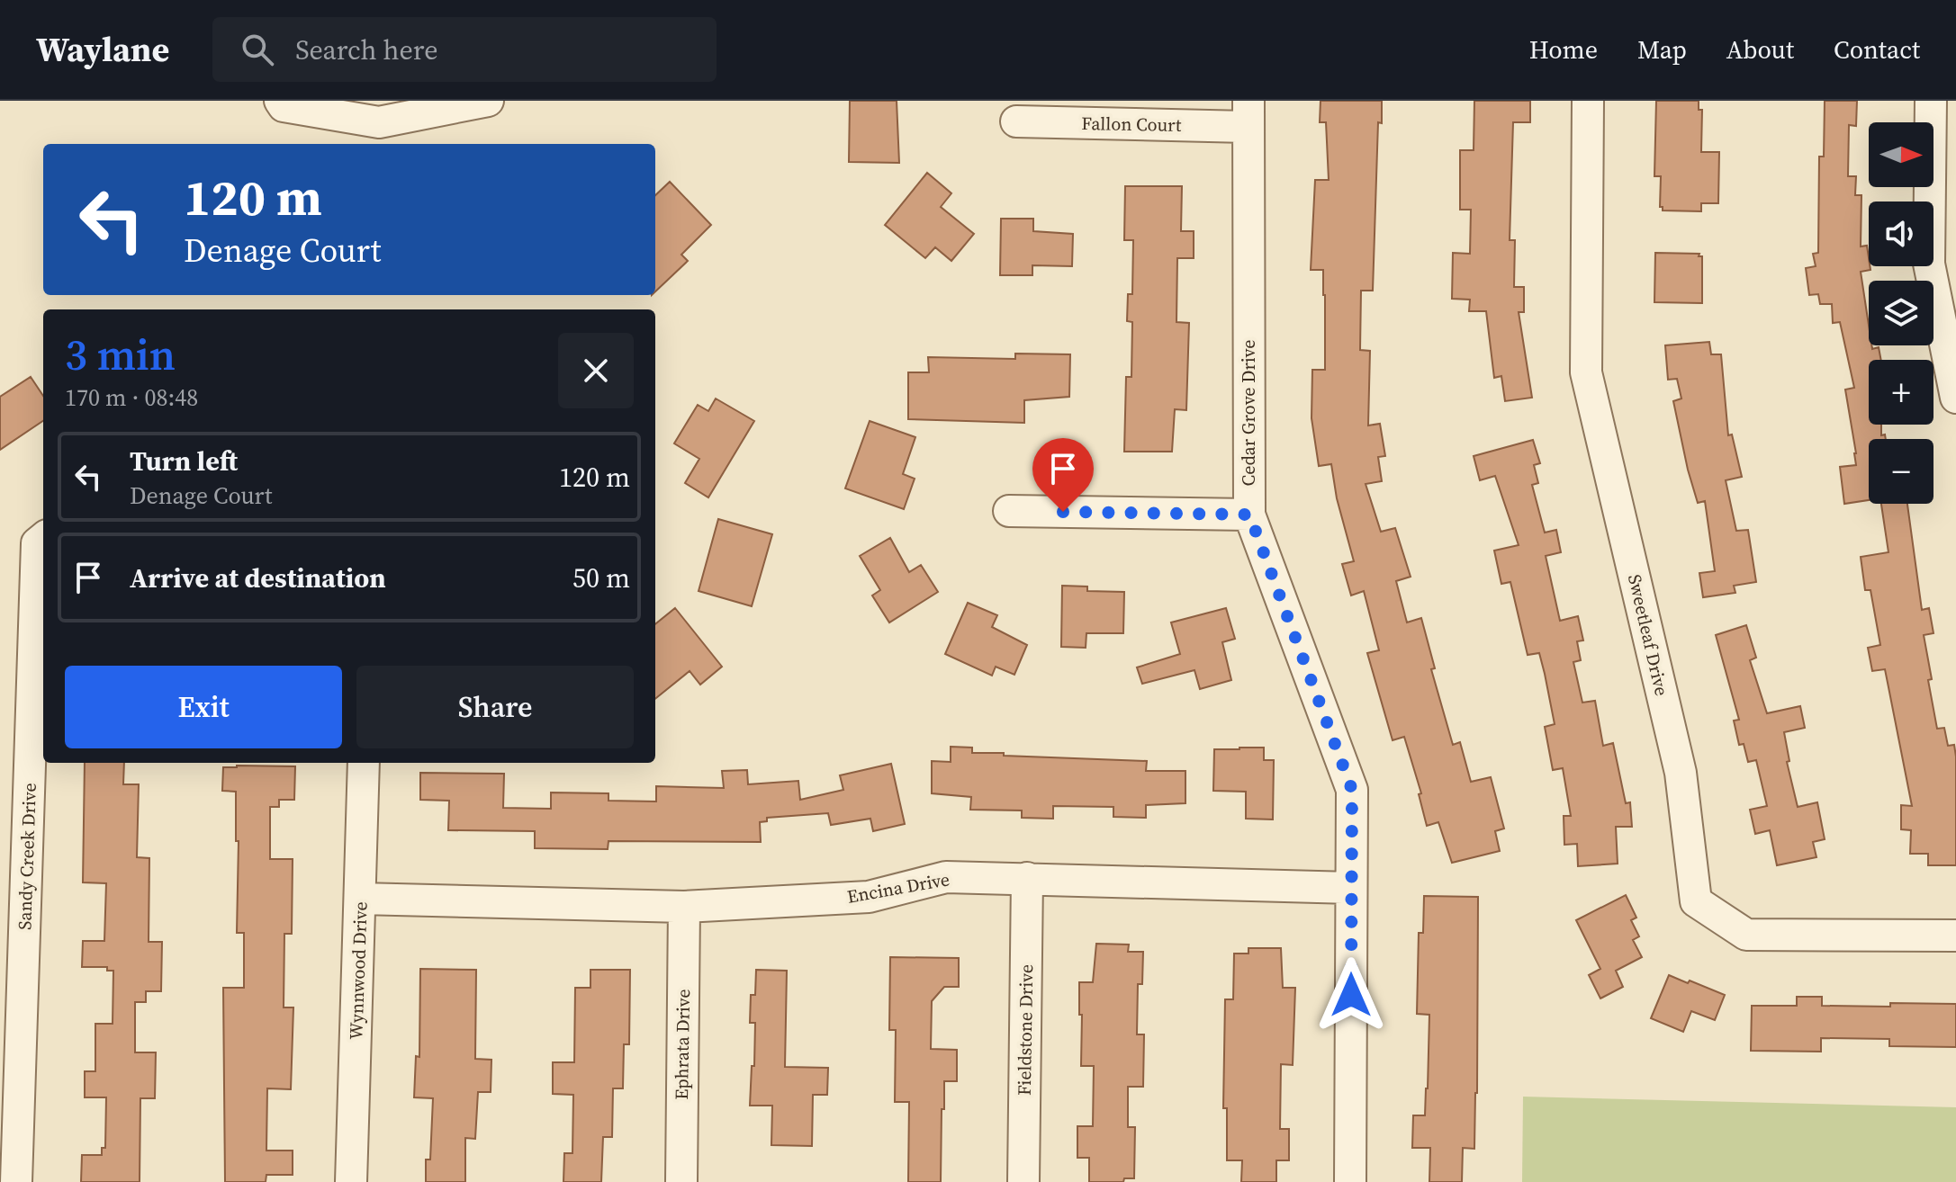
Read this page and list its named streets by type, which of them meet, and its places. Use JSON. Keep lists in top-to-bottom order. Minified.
{"streets":{"street":["Fallon Court","Cedar Grove Drive","Sweetleaf Drive","Sandy Creek Drive","Encina Drive","Wynnwood Drive","Fieldstone Drive","Ephrata Drive"]},"crossings":[["Fallon Court","Cedar Grove Drive"],["Cedar Grove Drive","Encina Drive"],["Encina Drive","Wynnwood Drive"],["Encina Drive","Fieldstone Drive"],["Encina Drive","Ephrata Drive"]],"north":"right","page":{"header":"Waylane","search":"Search here","nav":["Home","Map","About","Contact"],"map_buttons":["+","−"],"turn":["120 m","Denage Court"],"heading":["3 min","170 m · 08:48"],"list":[{"name":"Turn left","note":"Denage Court","value":"120 m"},{"name":"Arrive at destination","value":"50 m"}],"buttons":["Exit","Share"]}}
